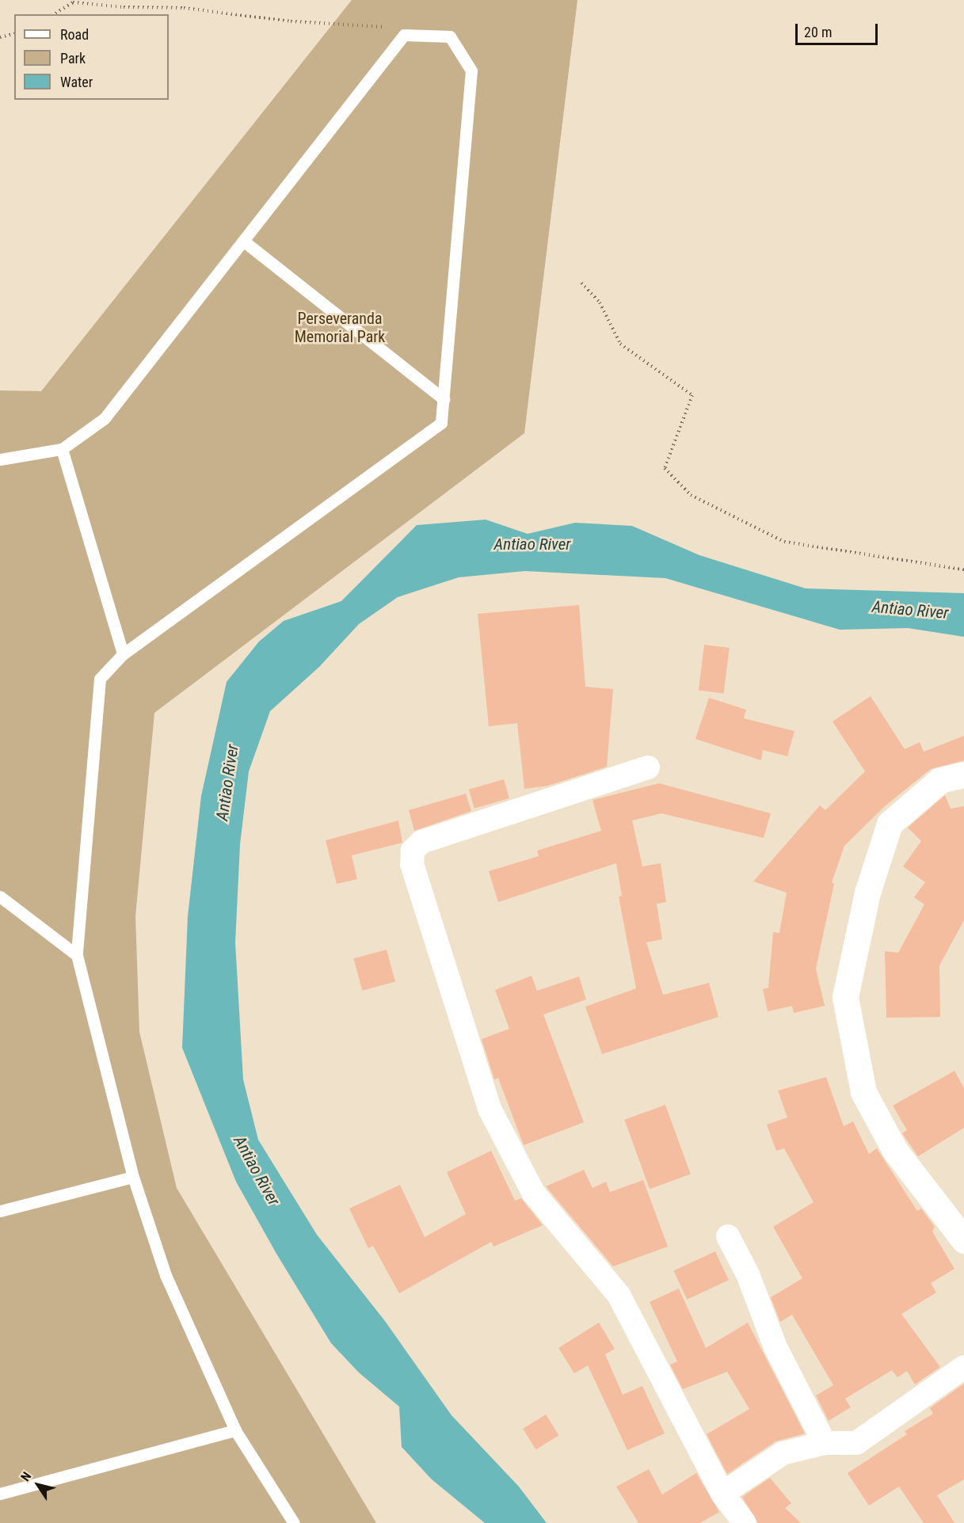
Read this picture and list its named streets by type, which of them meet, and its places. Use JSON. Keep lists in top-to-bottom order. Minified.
{"water":["Antiao River"],"parks":["Perseveranda Memorial Park"],"legend":["Road","Park","Water"],"scale_bar":"20 m","north":"top left"}
